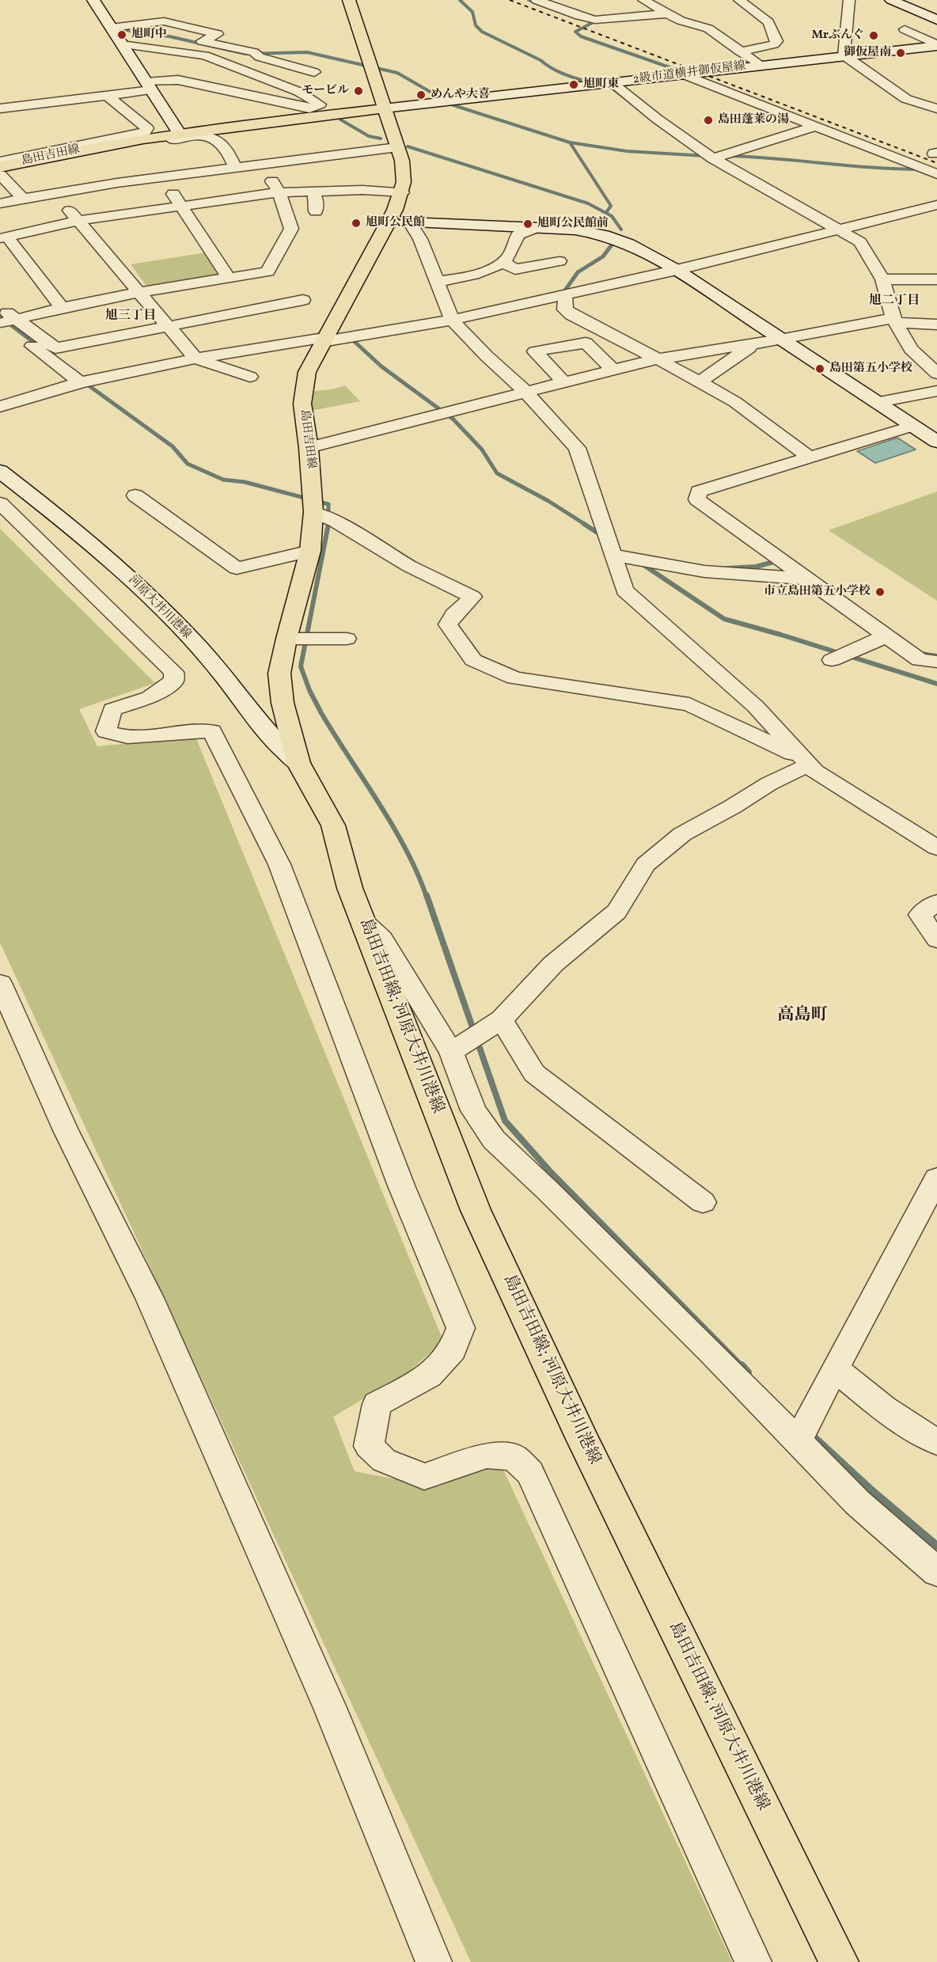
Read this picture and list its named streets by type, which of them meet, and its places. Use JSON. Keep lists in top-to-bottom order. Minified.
{"streets":{"main road":["島田吉田線","島田吉田線; 河原大井川港線"],"street":["2級市道横井御仮屋線","河原大井川港線"]},"crossings":[["2級市道横井御仮屋線","島田吉田線"],["島田吉田線","河原大井川港線"],["島田吉田線","島田吉田線; 河原大井川港線"],["河原大井川港線","島田吉田線; 河原大井川港線"]],"districts":["旭二丁目","旭三丁目","高島町"],"places":["旭町中","Mrぶんぐ","御仮屋南","旭町東","モービル","めんや大喜","島田蓬莱の湯","旭町公民館","旭町公民館前","島田第五小学校","市立島田第五小学校"]}
